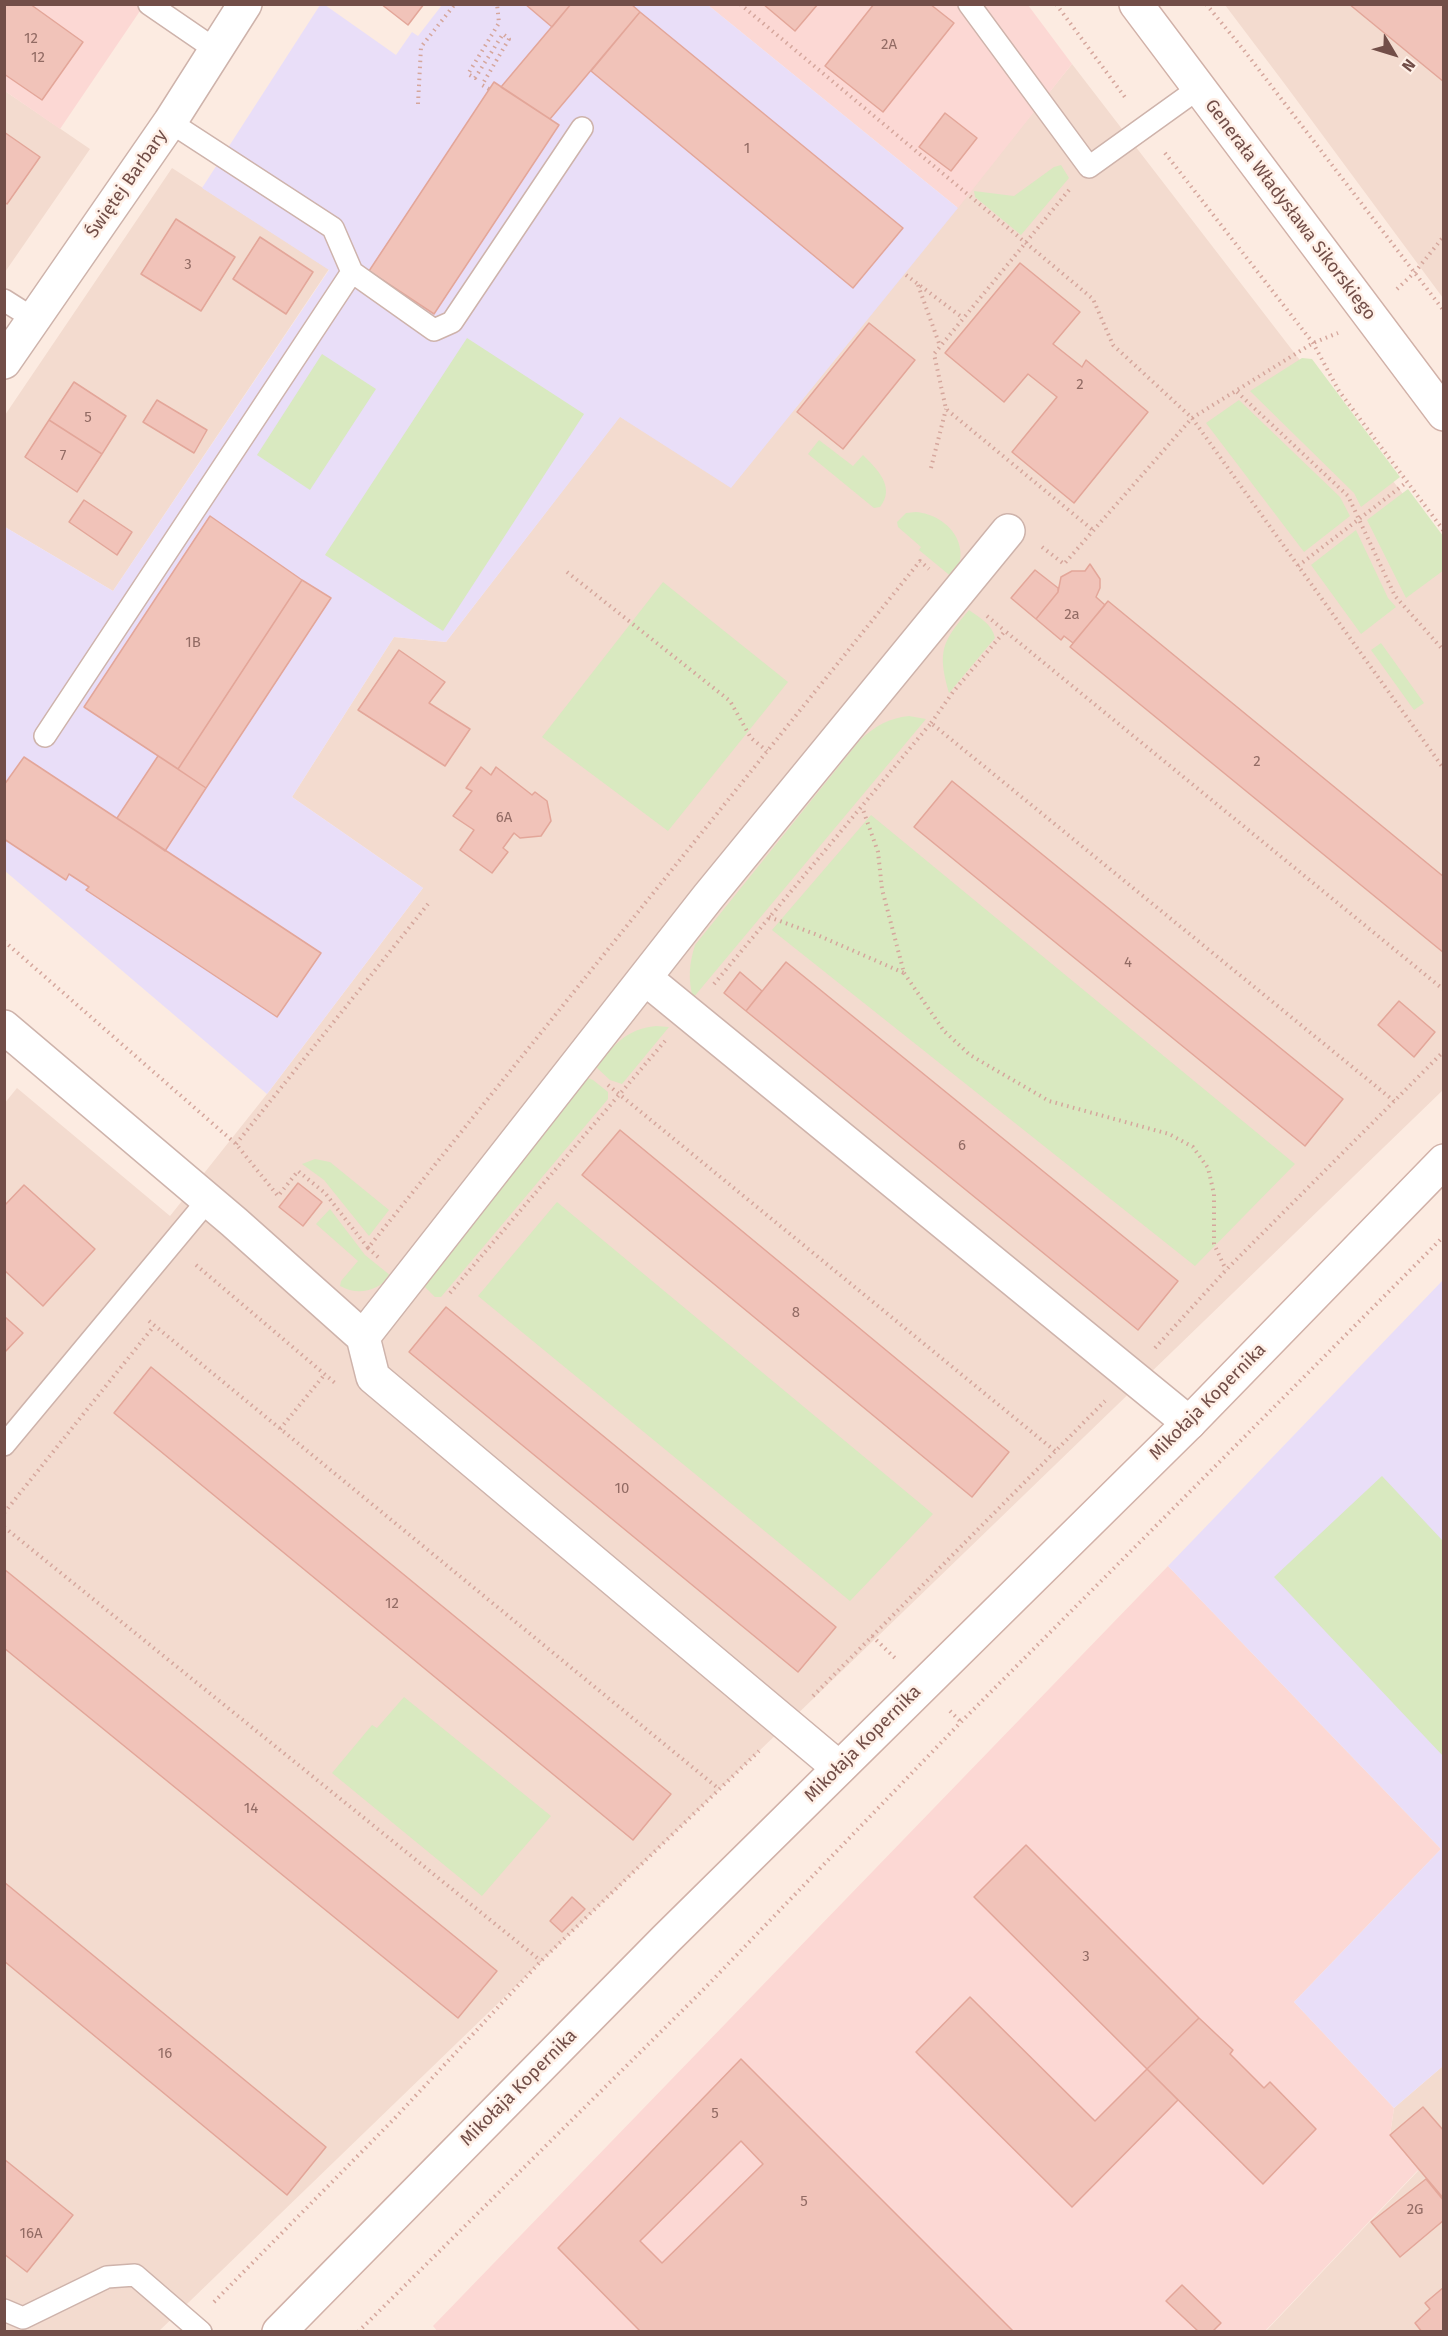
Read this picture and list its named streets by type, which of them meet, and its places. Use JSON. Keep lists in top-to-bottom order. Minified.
{"streets":{"street":["Świętej Barbary","Generała Władysława Sikorskiego","Mikołaja Kopernika"]},"house_numbers":["12","2A","12","1","3","2","5","7","2a","1B","2","6A","4","6","8","10","12","14","3","16","5","5","2G","16A"],"north":"bottom right"}
